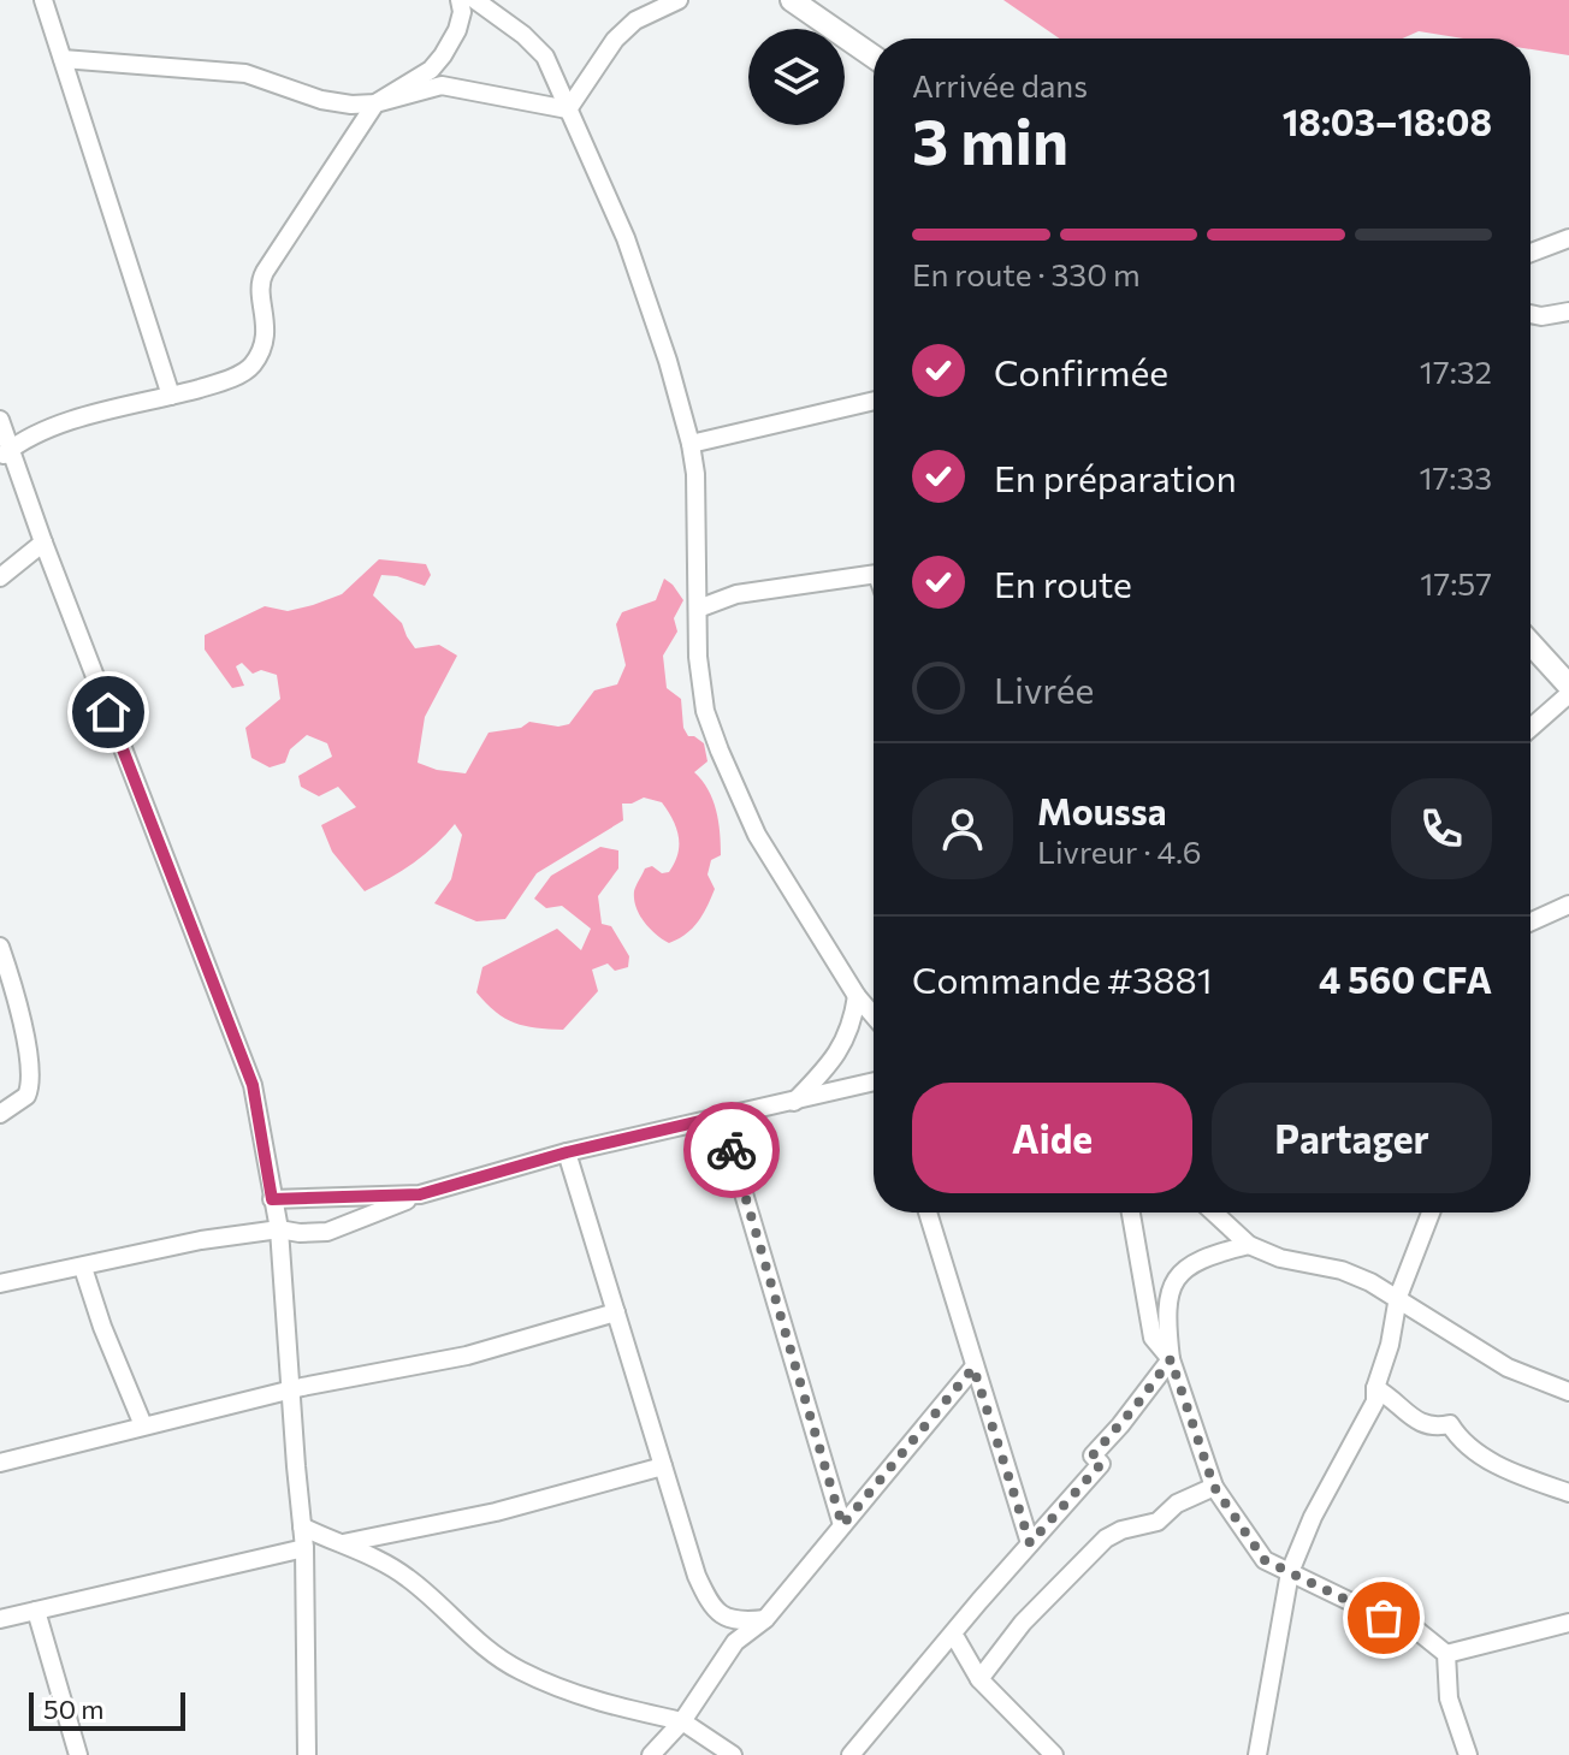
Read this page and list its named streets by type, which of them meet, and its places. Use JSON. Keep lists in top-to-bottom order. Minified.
{"scale_bar":"50 m","page":{"heading":["3 min","Arrivée dans","18:03–18:08"],"panel":["Moussa","Livreur · 4.6","Commande #3881","4 560 CFA"],"bar":"En route · 330 m","list":[["Confirmée","17:32"],["En préparation","17:33"],["En route","17:57"],"Livrée"],"buttons":["Aide","Partager"],"scale":"50 m"}}
